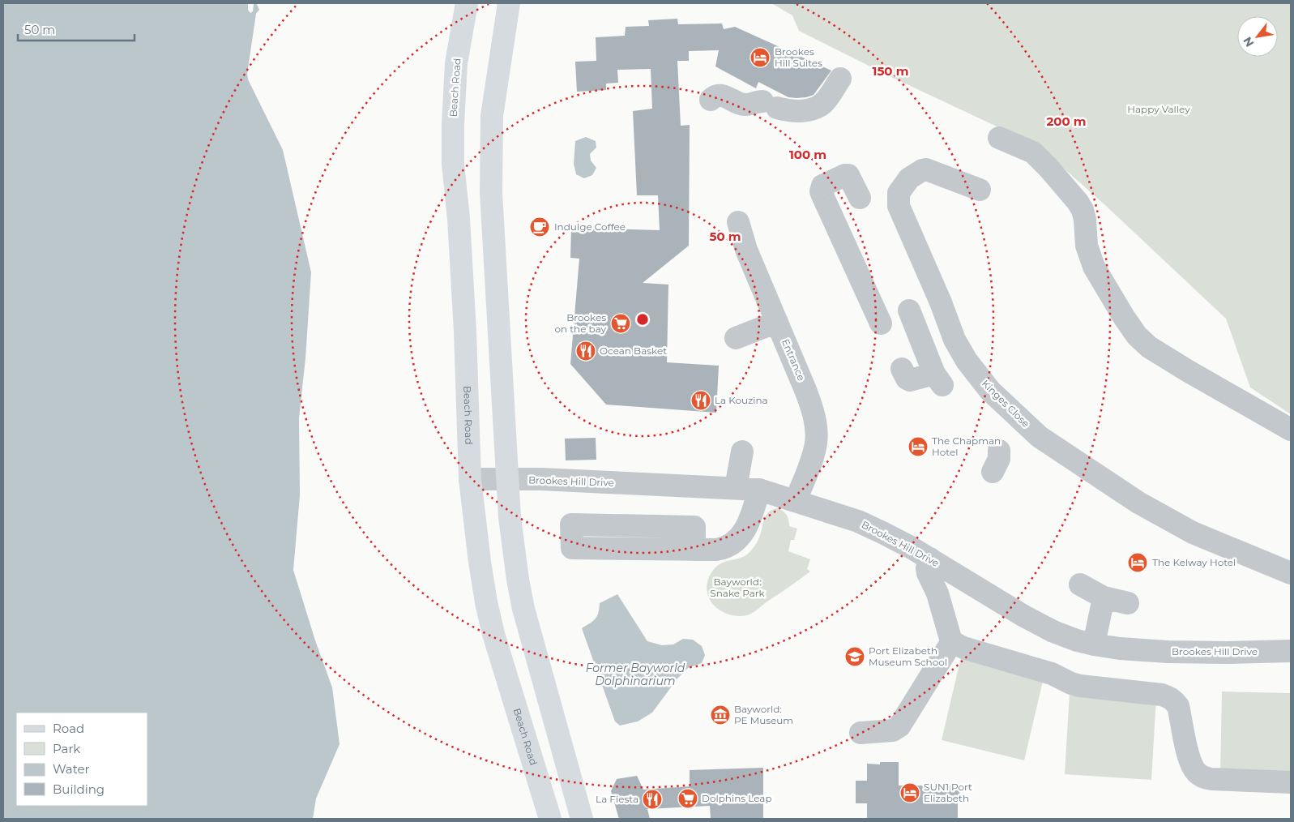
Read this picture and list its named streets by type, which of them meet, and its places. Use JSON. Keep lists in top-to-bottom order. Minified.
{"streets":{"main road":["Beach Road"],"street":["Entrance","Kinges Close","Brookes Hill Drive"]},"crossings":[["Beach Road","Brookes Hill Drive"],["Entrance","Brookes Hill Drive"]],"water":["Former Bayworld Dolphinarium"],"parks":["Happy Valley","Bayworld: Snake Park"],"places":{"hotel":["Brookes Hill Suites","The Chapman Hotel","The Kelway Hotel","SUN1 Port Elizabeth"],"cafe":["Indulge Coffee"],"supermarket":["Brookes on the bay","Dolphins Leap"],"restaurant":["Ocean Basket","La Kouzina","La Fiesta"],"school or university":["Port Elizabeth Museum School"],"museum":["Bayworld: PE Museum"]},"legend":["Road","Park","Water","Building"],"scale_bar":"50 m","north":"bottom left","rings":["150 m","200 m","100 m","50 m"]}
